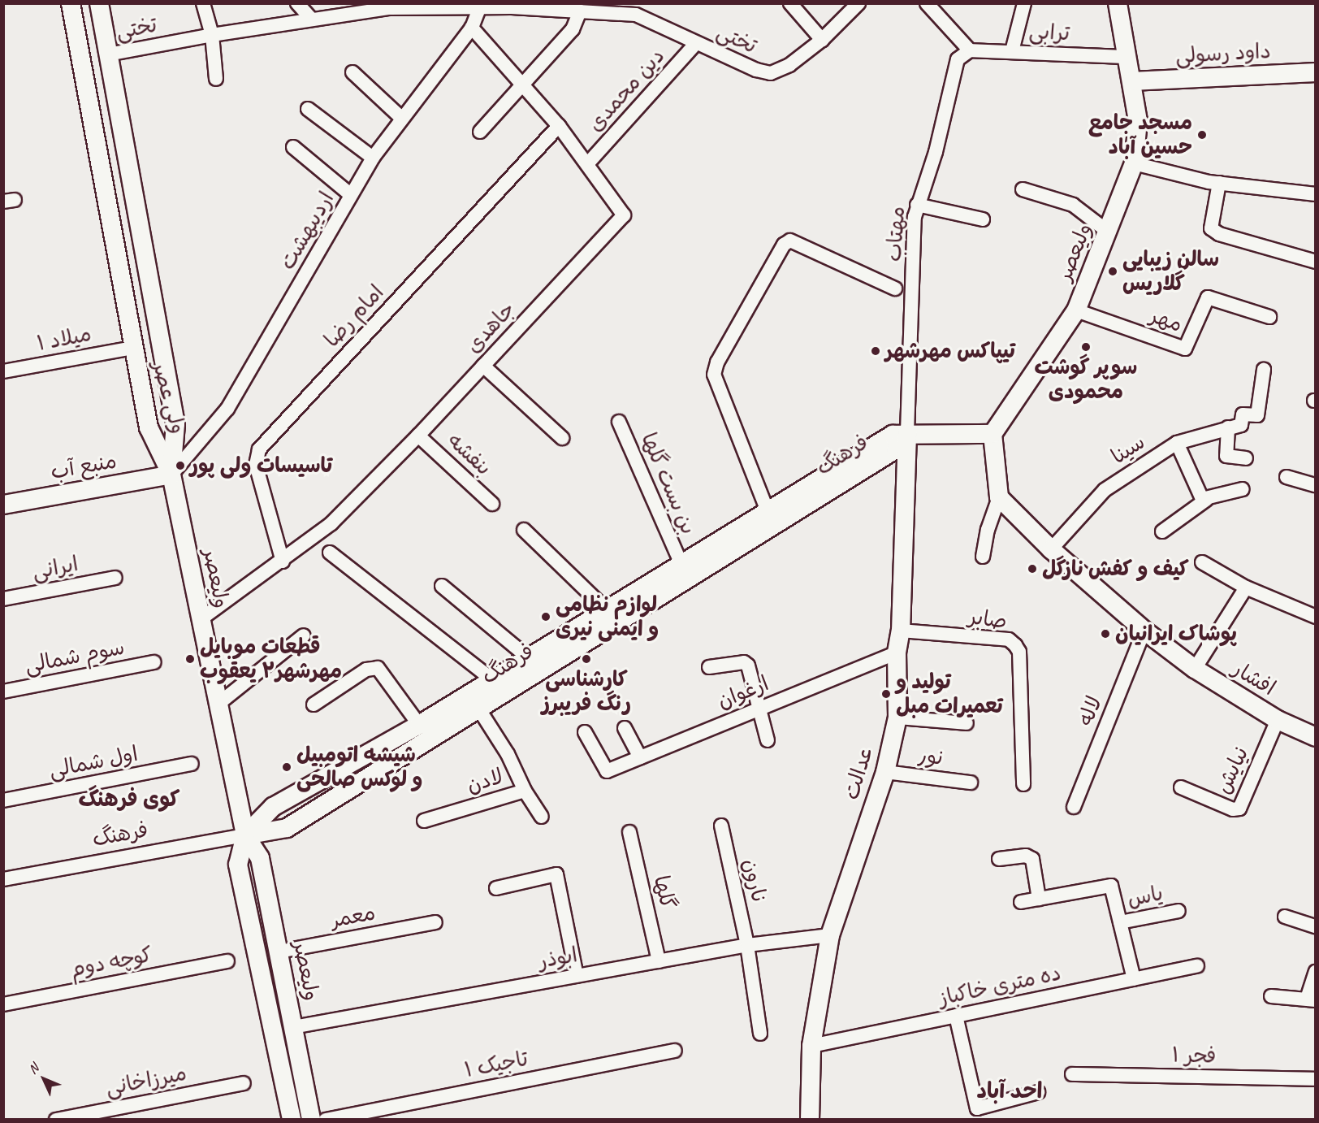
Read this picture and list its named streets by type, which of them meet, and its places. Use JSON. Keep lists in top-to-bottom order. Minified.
{"streets":{"street":["تختی","ترابی","داود رسولی","دین محمدی","اردیبهشت","مهتاب","ولیعصر","امام رضا","مهر","جاهدی","میلاد ۱","ولی عصر","سینا","بنفشه","فرهنگ","منبع آب","بن بست گلها","ایرانی","صابر","سوم شمالی","افشار","ارغوان","لاله","نور","اول شمالی","نیایش","عدالت","لادن","نارون","گلها","یاس","معمر","ابوذر","کوچه دوم","ده متری خاکباز","فجر ۱","تاجیک ۱","میرزاخانی"]},"crossings":[["تختی","دین محمدی"],["تختی","اردیبهشت"],["تختی","ولی عصر"],["ترابی","مهتاب"],["ترابی","ولیعصر"],["داود رسولی","ولیعصر"],["دین محمدی","جاهدی"],["اردیبهشت","ولیعصر"],["اردیبهشت","جاهدی"],["اردیبهشت","ولی عصر"],["اردیبهشت","منبع آب"],["مهتاب","فرهنگ"],["مهتاب","عدالت"],["ولیعصر","مهر"],["ولیعصر","جاهدی"],["ولیعصر","ولی عصر"],["ولیعصر","فرهنگ"],["ولیعصر","منبع آب"],["ولیعصر","معمر"],["ولیعصر","ابوذر"],["امام رضا","جاهدی"],["جاهدی","بنفشه"],["میلاد ۱","ولی عصر"],["ولی عصر","منبع آب"],["سینا","افشار"],["فرهنگ","بن بست گلها"],["فرهنگ","عدالت"],["فرهنگ","لادن"],["صابر","عدالت"],["افشار","لاله"],["افشار","نیایش"],["ارغوان","عدالت"],["نور","عدالت"],["عدالت","ابوذر"],["عدالت","ده متری خاکباز"],["نارون","ابوذر"],["گلها","ابوذر"]],"districts":["کوی فرهنگ","احد آباد"],"places":["مسجد جامع حسین آباد","سالن زیبایی گلاریس","سوپر گوشت محمودی","تیپاکس مهرشهر","تاسیسات ولی پور","کیف و کفش نازگل","لوازم نظامی و ایمنی نیری","پوشاک ایرانیان","قطعات موبایل مهرشهر۲ یعقوب","کارشناسی رنگ فریبرز","تولید و تعمیرات مبل","شیشه اتومبیل و لوکس صالحی"],"north":"top left"}
